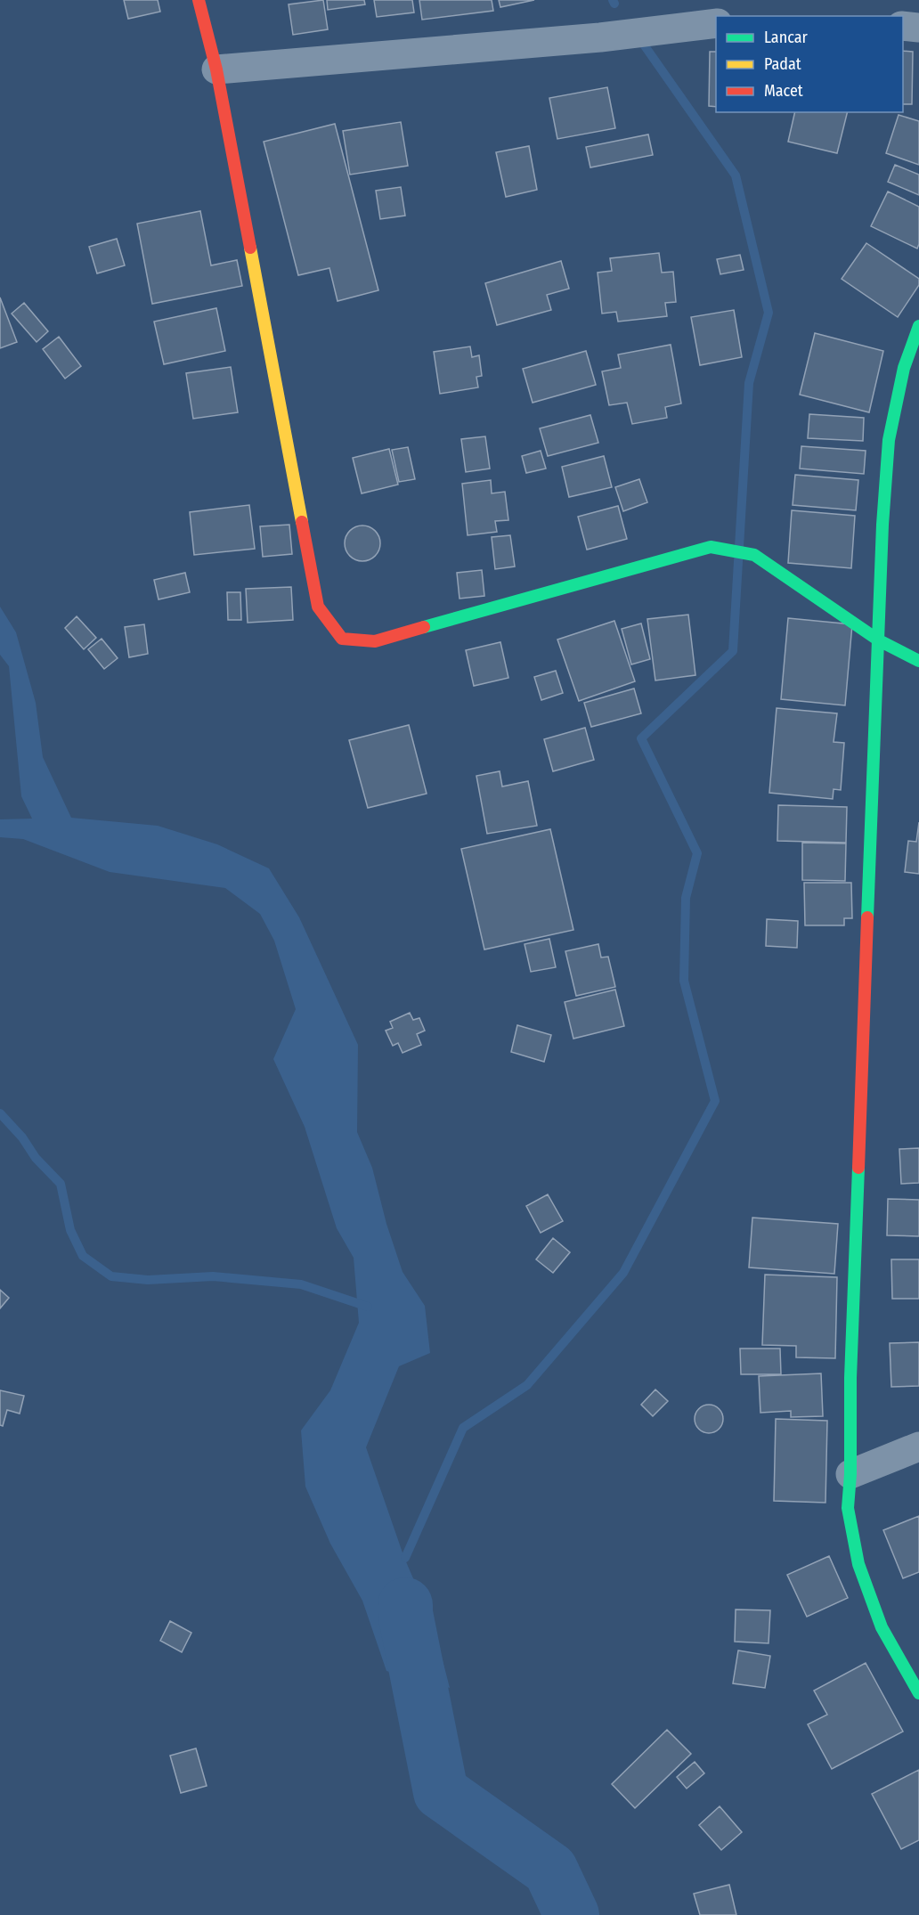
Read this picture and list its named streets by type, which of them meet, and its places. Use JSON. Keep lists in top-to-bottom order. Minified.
{"legend":["Lancar","Padat","Macet"]}
